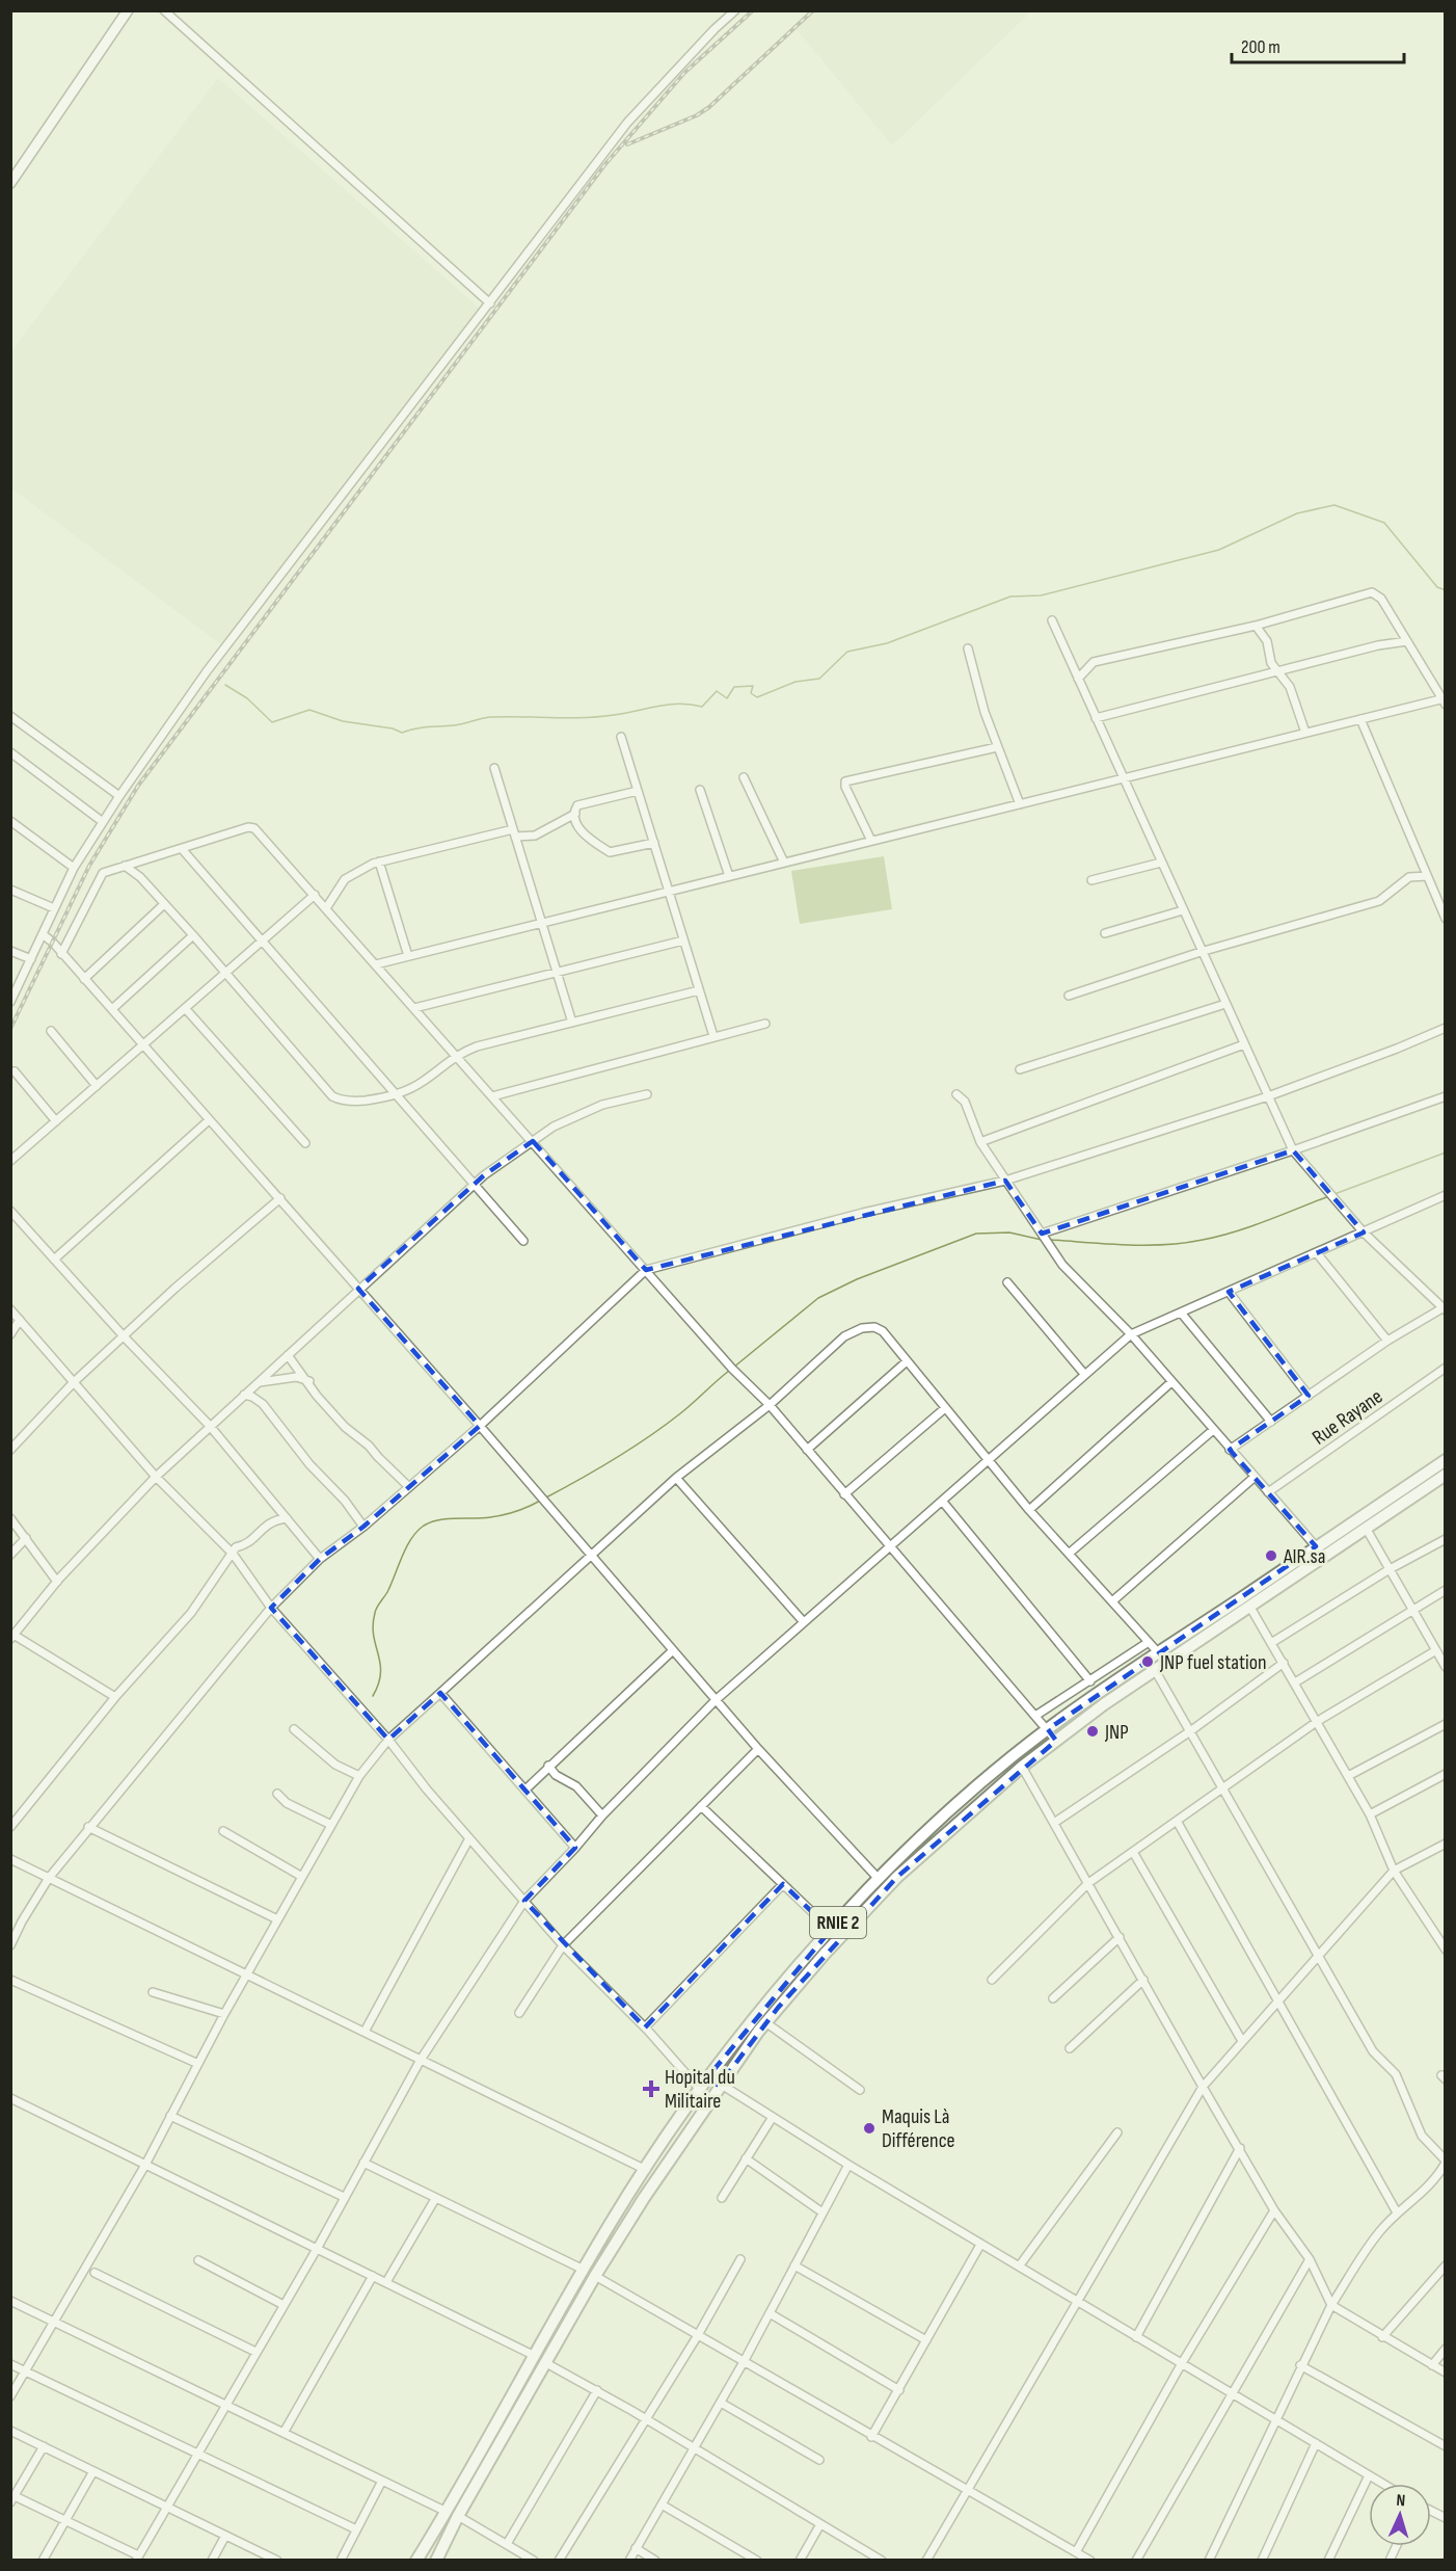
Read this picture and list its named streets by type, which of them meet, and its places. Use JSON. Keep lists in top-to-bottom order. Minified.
{"streets":{"main road":["RNIE 2"],"street":["Rue Rayane"]},"places":{"other":["AIR.sa","JNP fuel station","JNP","Maquis Là Différence"],"health":["Hopital du Militaire"]},"scale_bar":"200 m","north":"top"}
